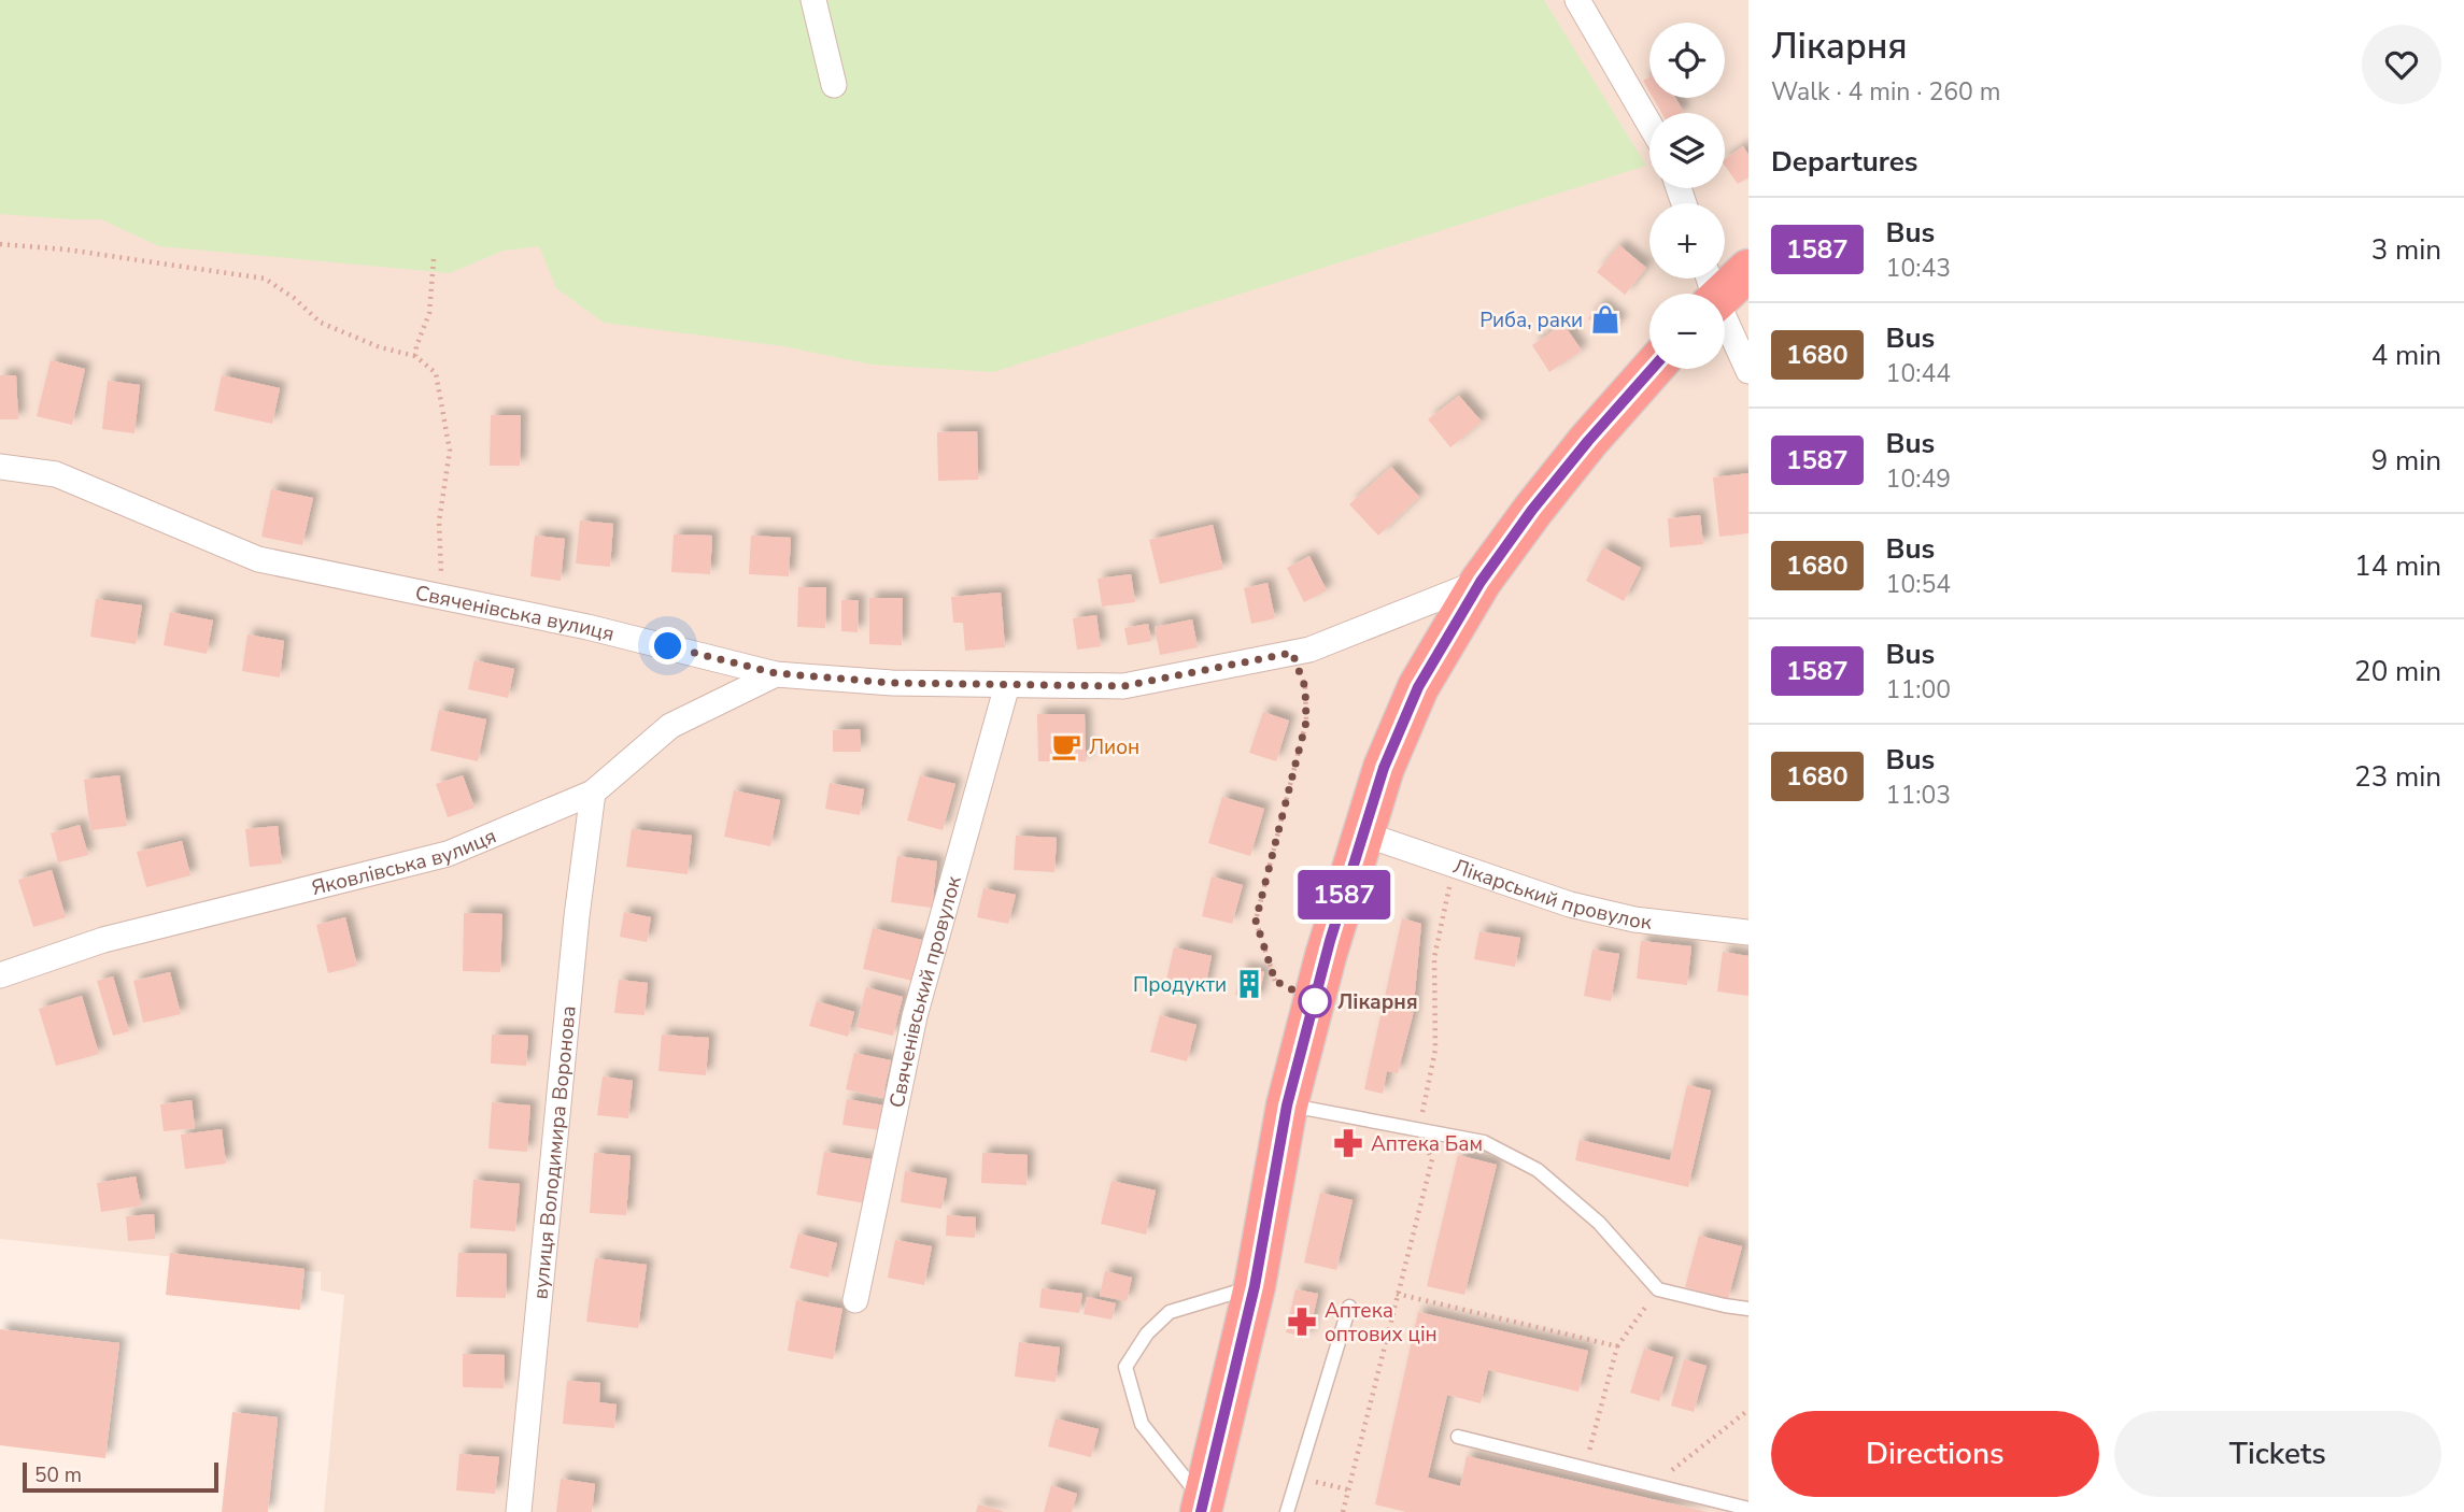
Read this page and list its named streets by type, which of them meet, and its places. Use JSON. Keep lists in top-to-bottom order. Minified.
{"streets":{"street":["Свяченівська вулиця","Яковлівська вулиця","Лікарський провулок","Свяченівський провулок","вулиця Володимира Воронова"]},"crossings":[["Свяченівська вулиця","Яковлівська вулиця"],["Свяченівська вулиця","Свяченівський провулок"],["Яковлівська вулиця","вулиця Володимира Воронова"]],"places":{"shop":["Риба, раки"],"cafe":["Лион"],"building":["Продукти"],"other":["Лікарня"],"pharmacy":["Аптека Бам","Аптека оптових цін"]},"lines":["bus line 1587"],"scale_bar":"50 m","page":{"on_map":"1587","heading":[["Лікарня","Walk · 4 min · 260 m"],"Departures"],"map_buttons":["+","−"],"list":[{"mark":"1587","name":"Bus","note":"10:43","value":"3 min"},{"mark":"1680","name":"Bus","note":"10:44","value":"4 min"},{"mark":"1587","name":"Bus","note":"10:49","value":"9 min"},{"mark":"1680","name":"Bus","note":"10:54","value":"14 min"},{"mark":"1587","name":"Bus","note":"11:00","value":"20 min"},{"mark":"1680","name":"Bus","note":"11:03","value":"23 min"}],"buttons":["Directions","Tickets"],"scale":"50 m"}}
